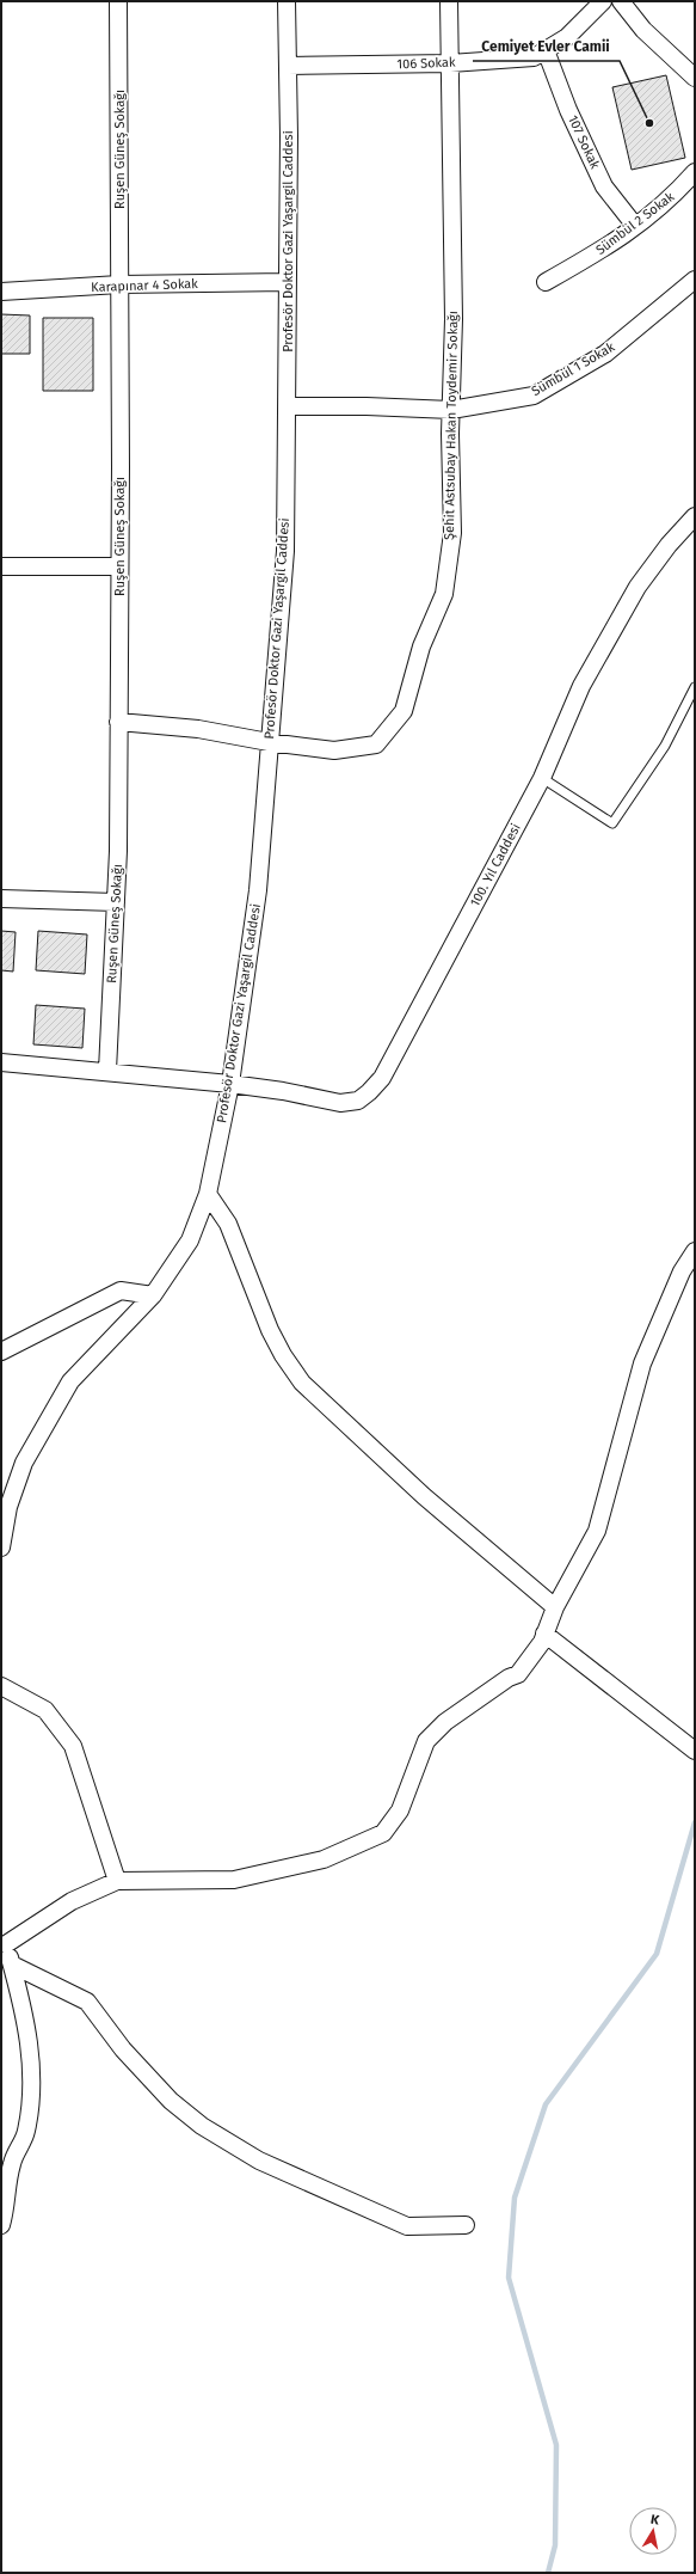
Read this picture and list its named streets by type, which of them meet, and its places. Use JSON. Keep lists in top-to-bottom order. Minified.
{"streets":{"street":["106 Sokak","107 Sokak","Ruşen Güneş Sokağı","Sümbül 2 Sokak","Profesör Doktor Gazi Yaşargil Caddesi","Karapınar 4 Sokak","Sümbül 1 Sokak","Şehit Astsubay Hakan Toydemir Sokağı","100. Yıl Caddesi"]},"crossings":[["106 Sokak","107 Sokak"],["106 Sokak","Profesör Doktor Gazi Yaşargil Caddesi"],["106 Sokak","Şehit Astsubay Hakan Toydemir Sokağı"],["107 Sokak","Sümbül 2 Sokak"],["Ruşen Güneş Sokağı","Karapınar 4 Sokak"],["Ruşen Güneş Sokağı","Şehit Astsubay Hakan Toydemir Sokağı"],["Ruşen Güneş Sokağı","100. Yıl Caddesi"],["Profesör Doktor Gazi Yaşargil Caddesi","Karapınar 4 Sokak"],["Profesör Doktor Gazi Yaşargil Caddesi","Sümbül 1 Sokak"],["Profesör Doktor Gazi Yaşargil Caddesi","Şehit Astsubay Hakan Toydemir Sokağı"],["Profesör Doktor Gazi Yaşargil Caddesi","100. Yıl Caddesi"],["Sümbül 1 Sokak","Şehit Astsubay Hakan Toydemir Sokağı"]],"places":["Cemiyet Evler Camii"],"north":"top"}
